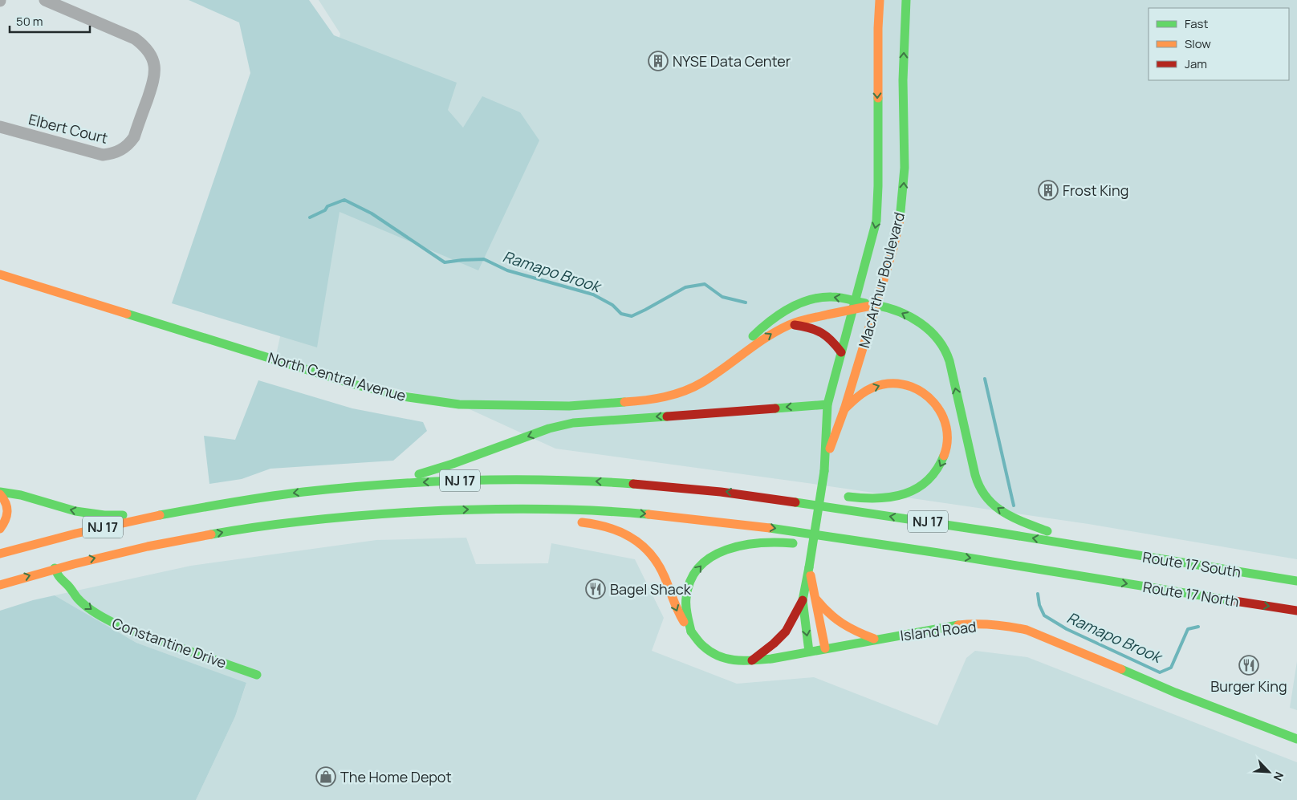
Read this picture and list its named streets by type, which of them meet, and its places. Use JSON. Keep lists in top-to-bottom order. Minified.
{"streets":{"main road":["MacArthur Boulevard","North Central Avenue","NJ 17","Route 17 South","Route 17 North","Island Road","Constantine Drive"],"street":["Elbert Court"]},"crossings":[["MacArthur Boulevard","North Central Avenue"],["MacArthur Boulevard","Island Road"],["North Central Avenue","NJ 17"],["North Central Avenue","Route 17 South"],["NJ 17","Route 17 South"],["NJ 17","Route 17 North"],["NJ 17","Constantine Drive"]],"one_way":["Constantine Drive"],"water":["Ramapo Brook"],"places":{"building":["NYSE Data Center","Frost King"],"restaurant":["Bagel Shack","Burger King"],"shop":["The Home Depot"]},"legend":["Fast","Slow","Jam"],"scale_bar":"50 m","north":"bottom right"}
